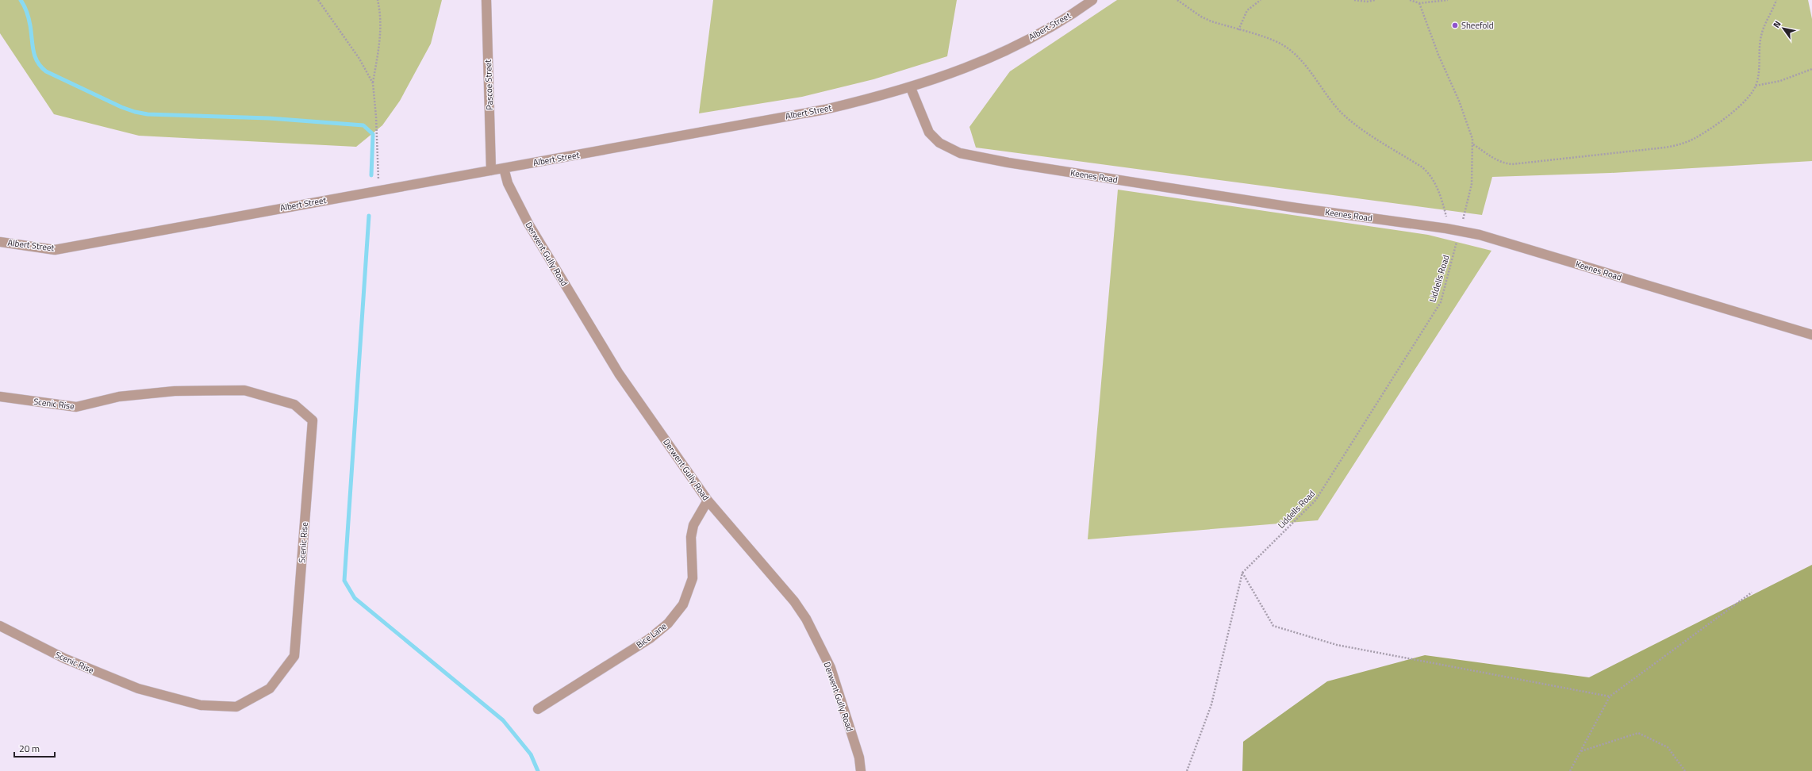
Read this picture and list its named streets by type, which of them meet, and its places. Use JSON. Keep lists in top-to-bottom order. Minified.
{"streets":{"street":["Albert Street","Pascoe Street","Keenes Road","Derwent Gully Road","Scenic Rise","Bice Lane"],"path":["Liddells Road"]},"crossings":[["Albert Street","Pascoe Street"],["Albert Street","Keenes Road"],["Albert Street","Derwent Gully Road"],["Keenes Road","Liddells Road"],["Derwent Gully Road","Bice Lane"]],"places":["Sheefold"],"scale_bar":"20 m","north":"top left"}
